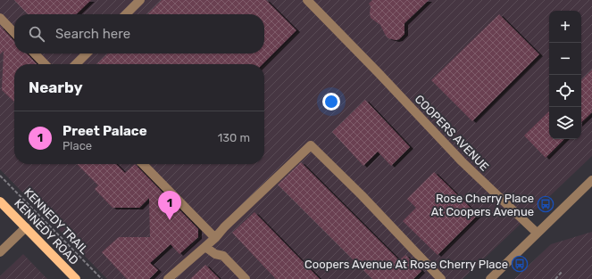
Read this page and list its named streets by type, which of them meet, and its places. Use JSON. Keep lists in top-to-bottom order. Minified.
{"streets":{"main road":["KENNEDY ROAD"],"street":["COOPERS AVENUE"],"path":["KENNEDY TRAIL"]},"places":{"bus stop":["Rose Cherry Place At Coopers Avenue","Coopers Avenue At Rose Cherry Place"]},"page":{"map_buttons":["+","−"],"search":"Search here","heading":"Nearby","list":[{"mark":"1","name":"Preet Palace","note":"Place","value":"130 m"}],"pins":"1"}}
